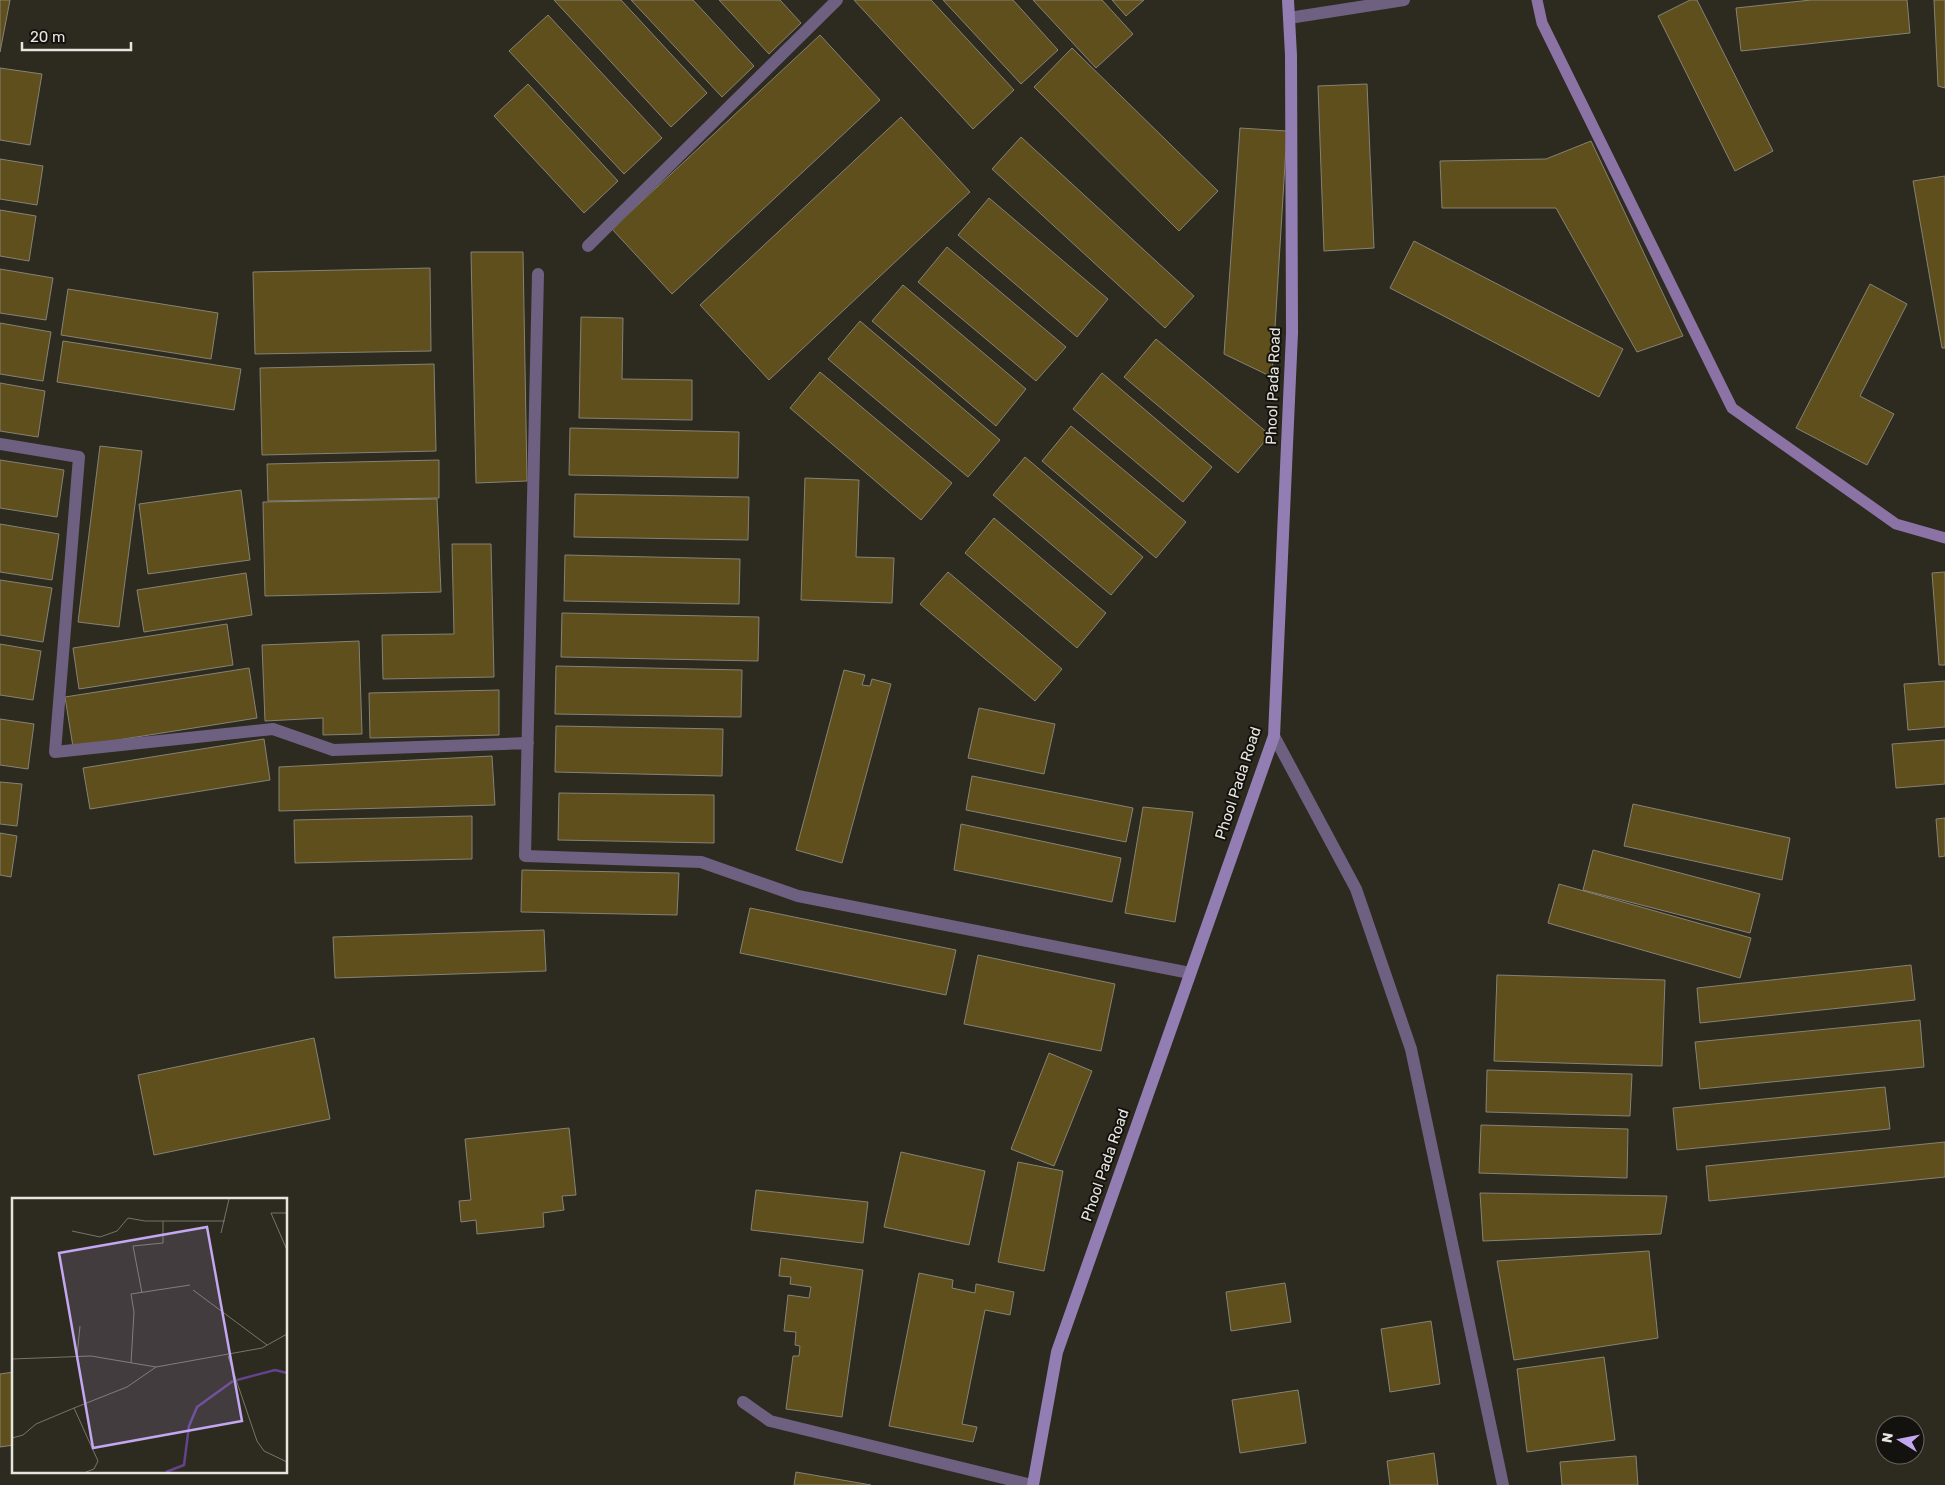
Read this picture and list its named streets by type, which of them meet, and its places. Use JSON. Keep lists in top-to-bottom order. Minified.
{"streets":{"street":["Phool Pada Road"]},"scale_bar":"20 m","north":"left"}
